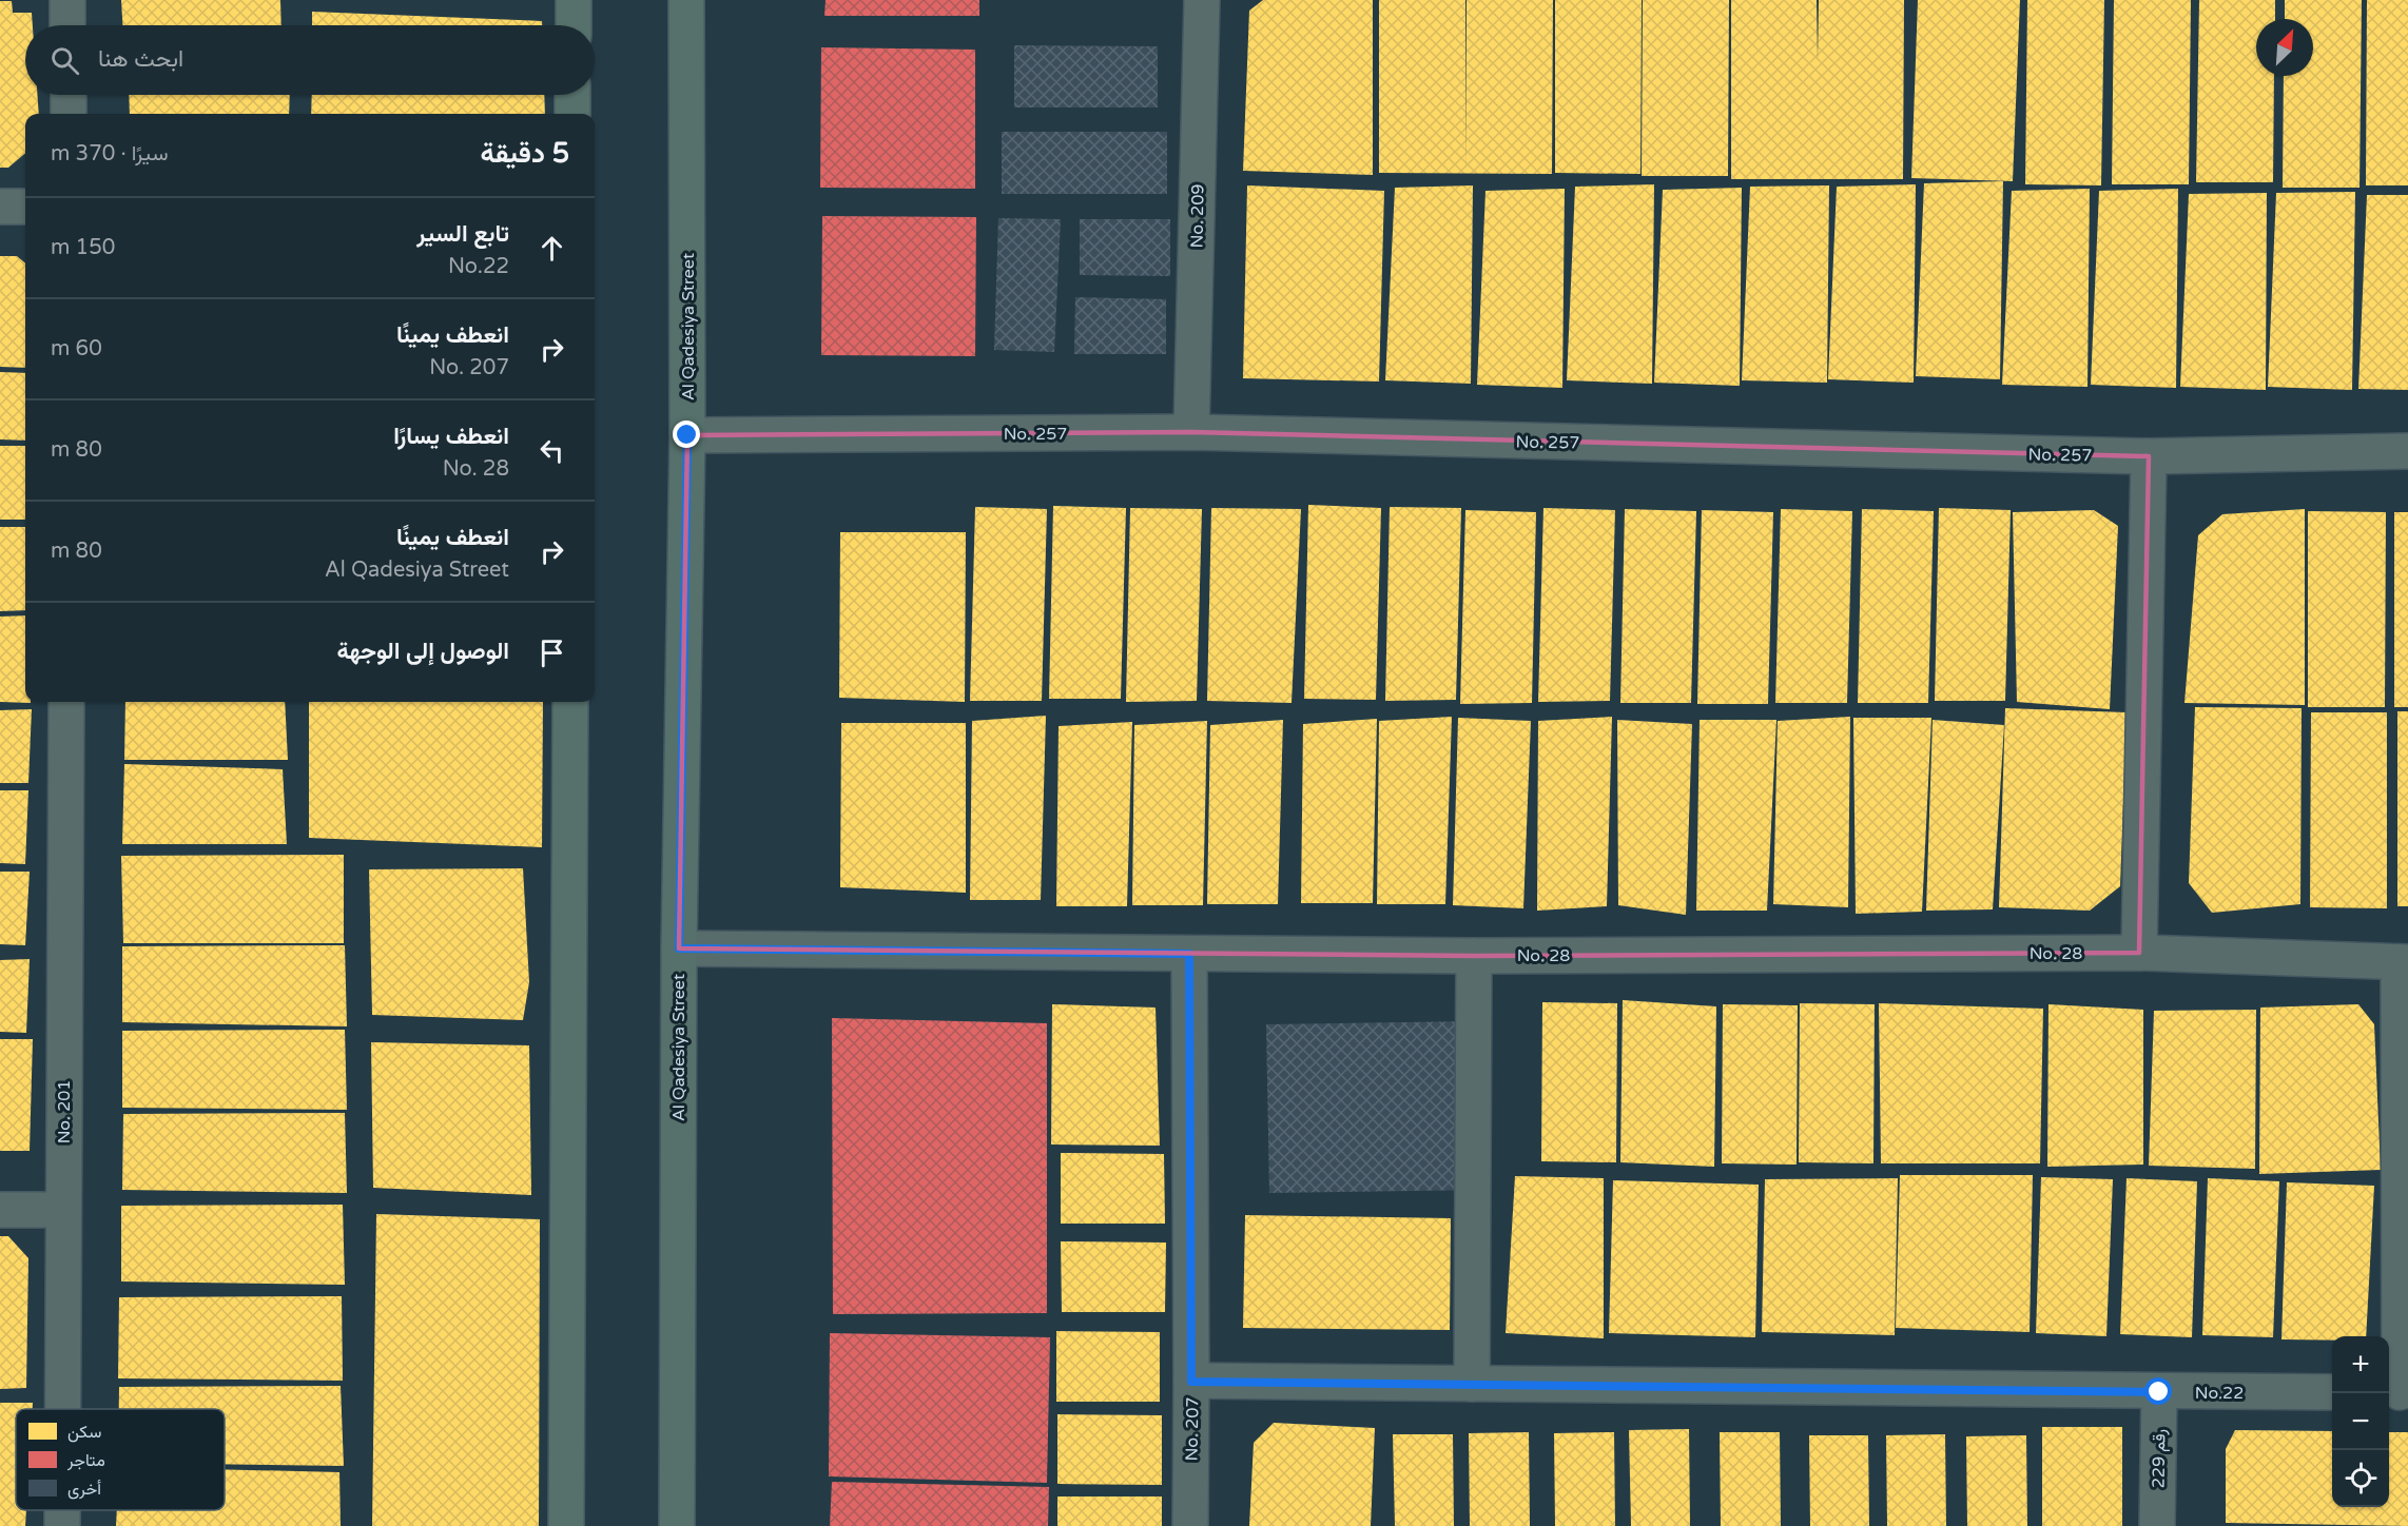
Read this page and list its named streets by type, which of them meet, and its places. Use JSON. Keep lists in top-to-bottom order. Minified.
{"streets":{"street":["No. 209","Al Qadesiya Street","No. 257","No. 28","No. 201","No.22","No. 207","رقم 229"]},"crossings":[["No. 209","No. 257"],["Al Qadesiya Street","No. 257"],["Al Qadesiya Street","No. 28"],["No. 28","No. 207"],["No.22","No. 207"],["No.22","رقم 229"]],"legend":["سكن","متاجر","أخرى"],"north":"top right","page":{"search":"ابحث هنا","heading":["5 دقيقة","سيرًا · 370 m"],"list":[["تابع السير","No.22","150 m"],["انعطف يمينًا","No. 207","60 m"],["انعطف يسارًا","No. 28","80 m"],["انعطف يمينًا","Al Qadesiya Street","80 m"],"الوصول إلى الوجهة"],"map_buttons":["+","−"]}}
